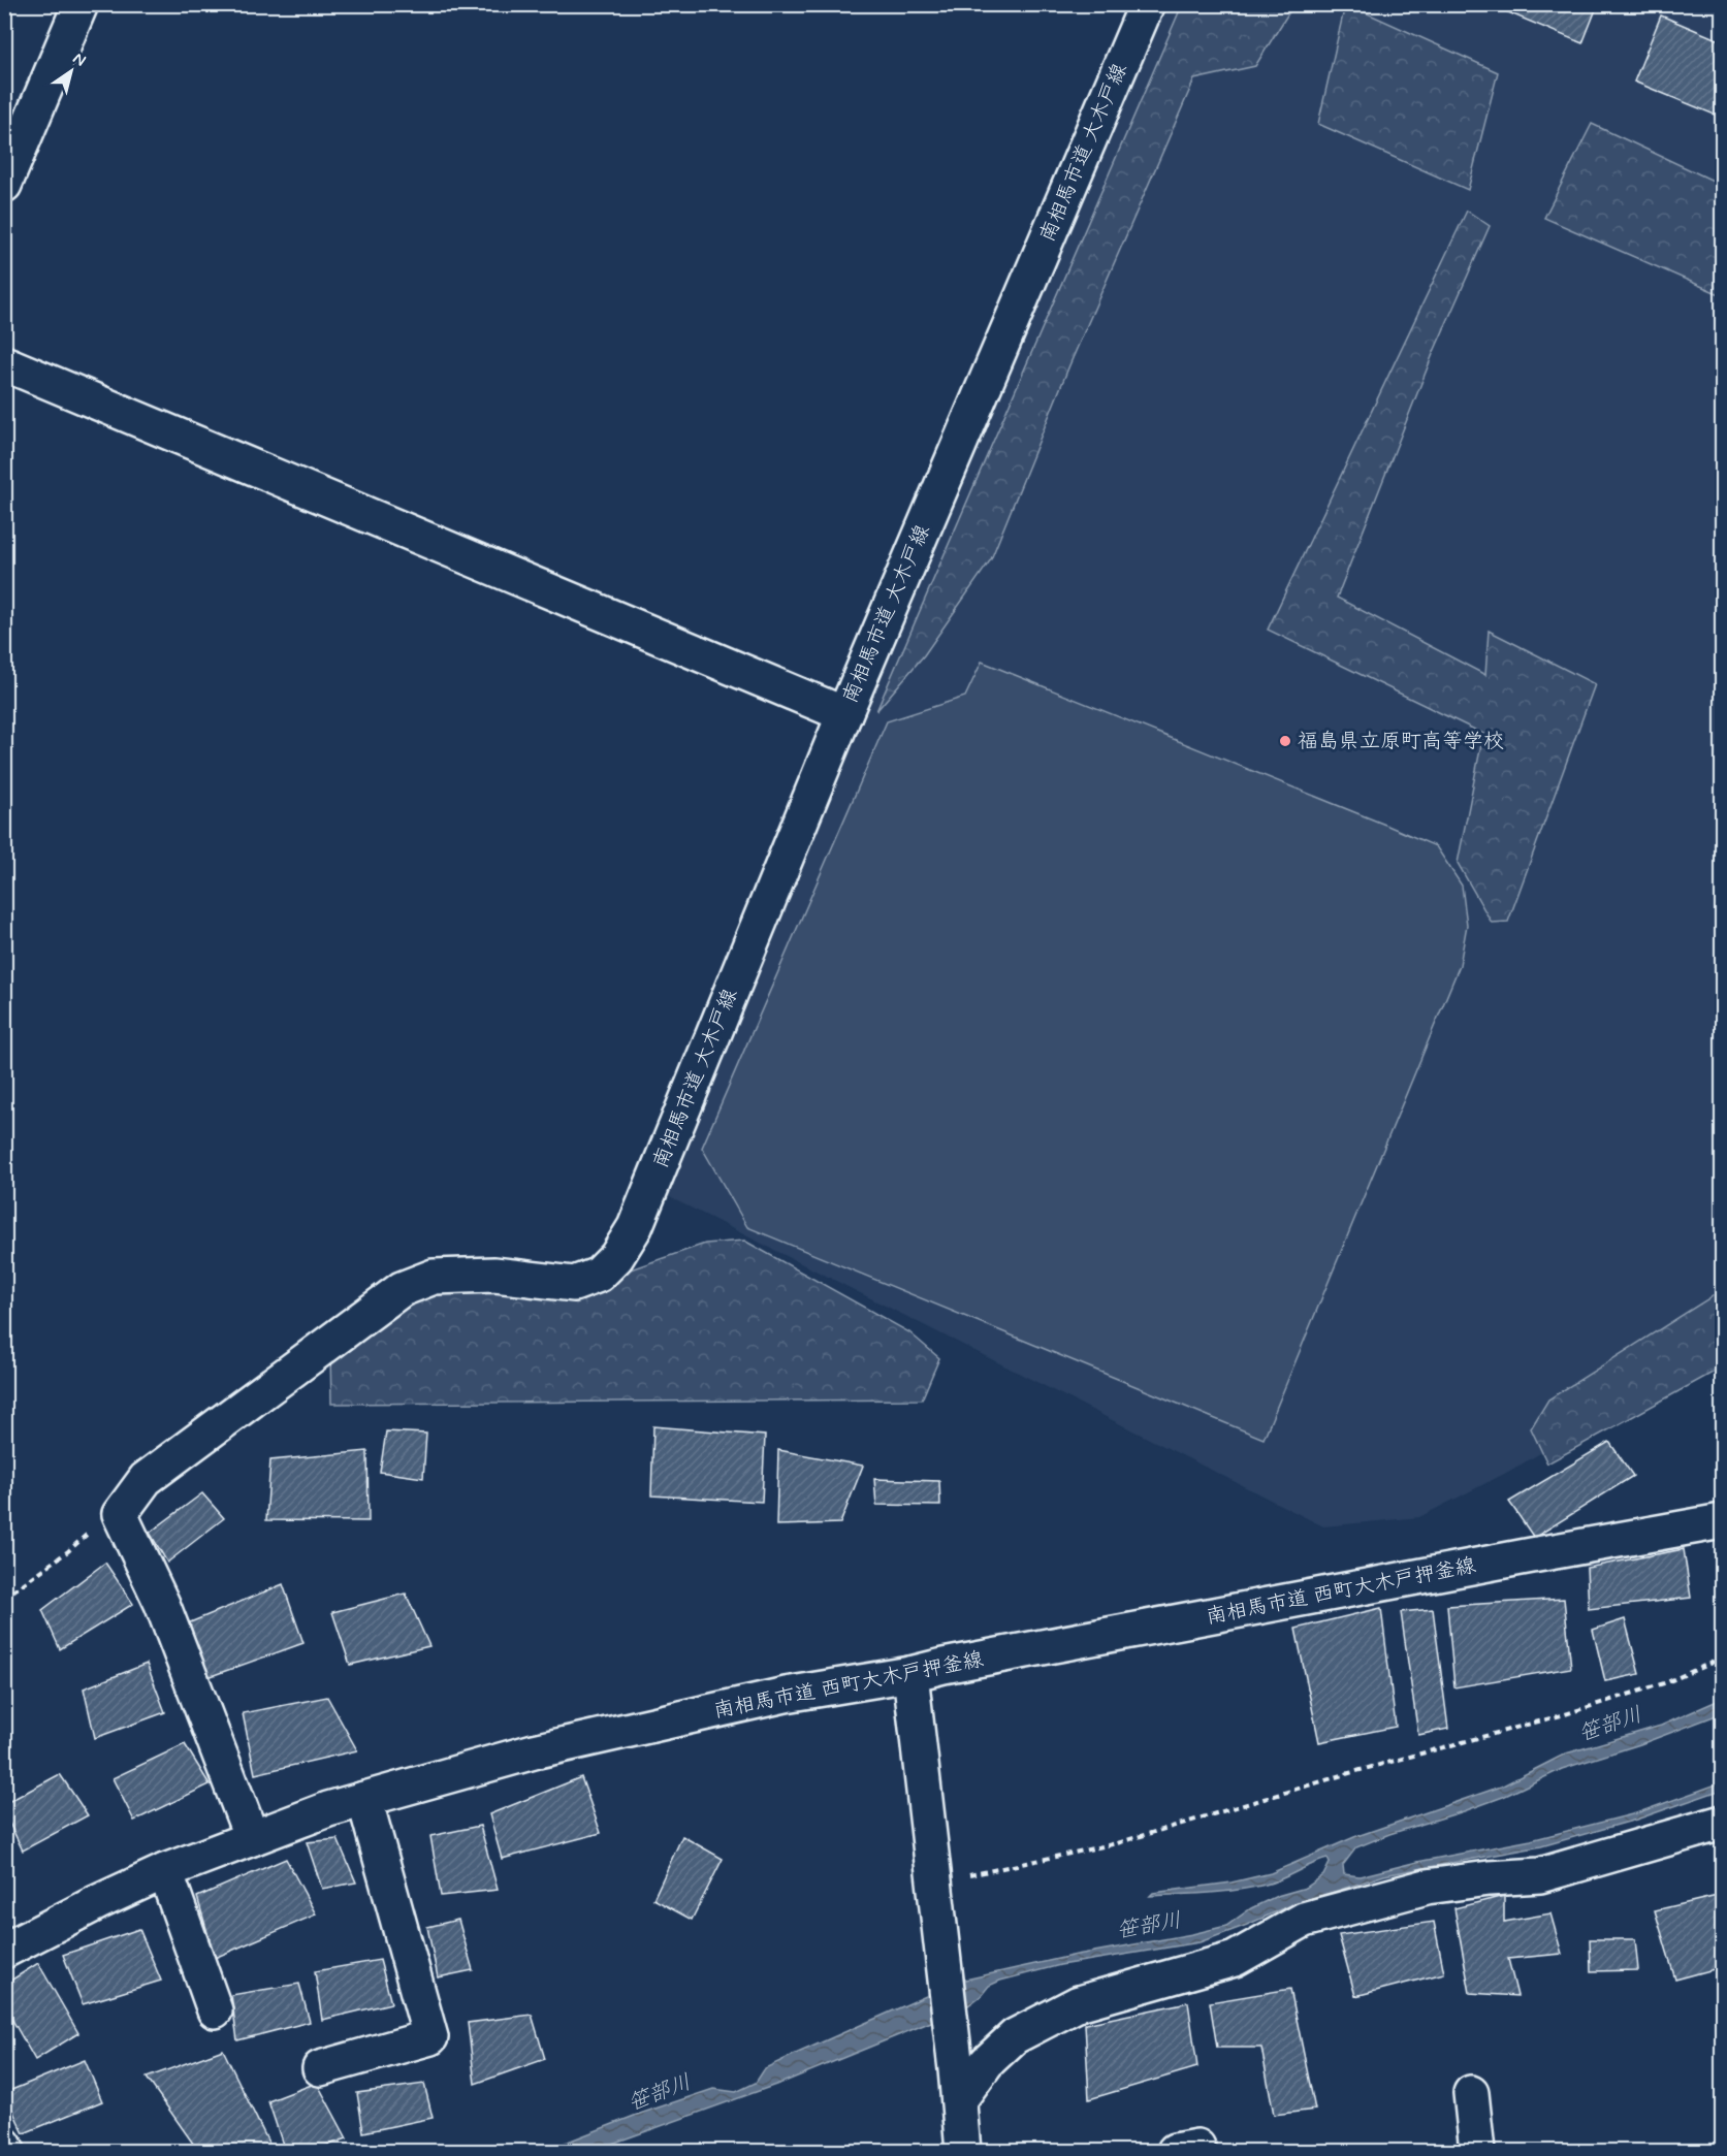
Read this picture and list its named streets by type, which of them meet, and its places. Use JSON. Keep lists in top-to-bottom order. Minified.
{"streets":{"street":["南相馬市道 大木戸線","南相馬市道 西町大木戸押釜線"]},"water":["笹部川"],"places":["福島県立原町高等学校"],"north":"top right"}
